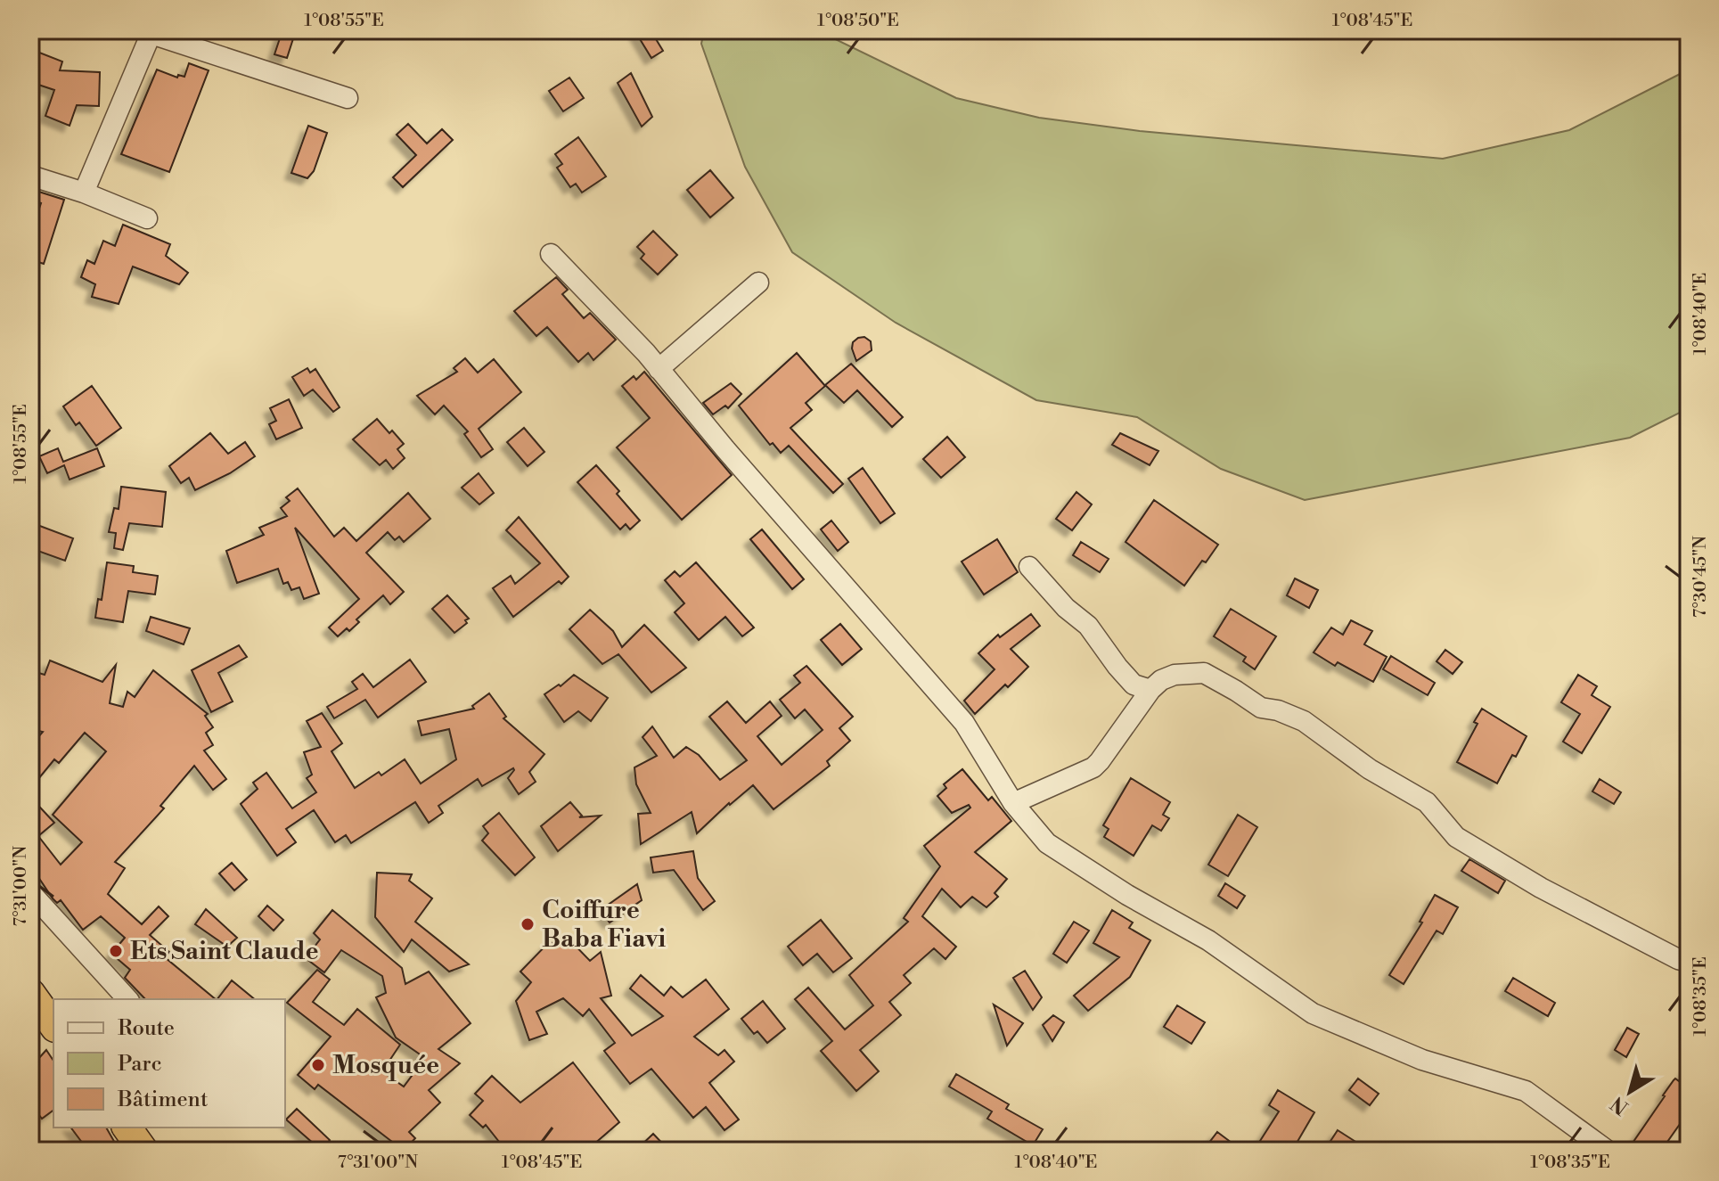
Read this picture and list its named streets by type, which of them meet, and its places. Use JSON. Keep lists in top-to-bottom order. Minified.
{"places":["Coiffure Baba Fiavi","Ets Saint Claude","Mosquée"],"legend":["Route","Parc","Bâtiment"],"north":"bottom left","coordinates":["1°08'55\"E","1°08'50\"E","1°08'45\"E","1°08'40\"E","7°30'45\"N","7°31'00\"N","1°08'35\"E"]}
